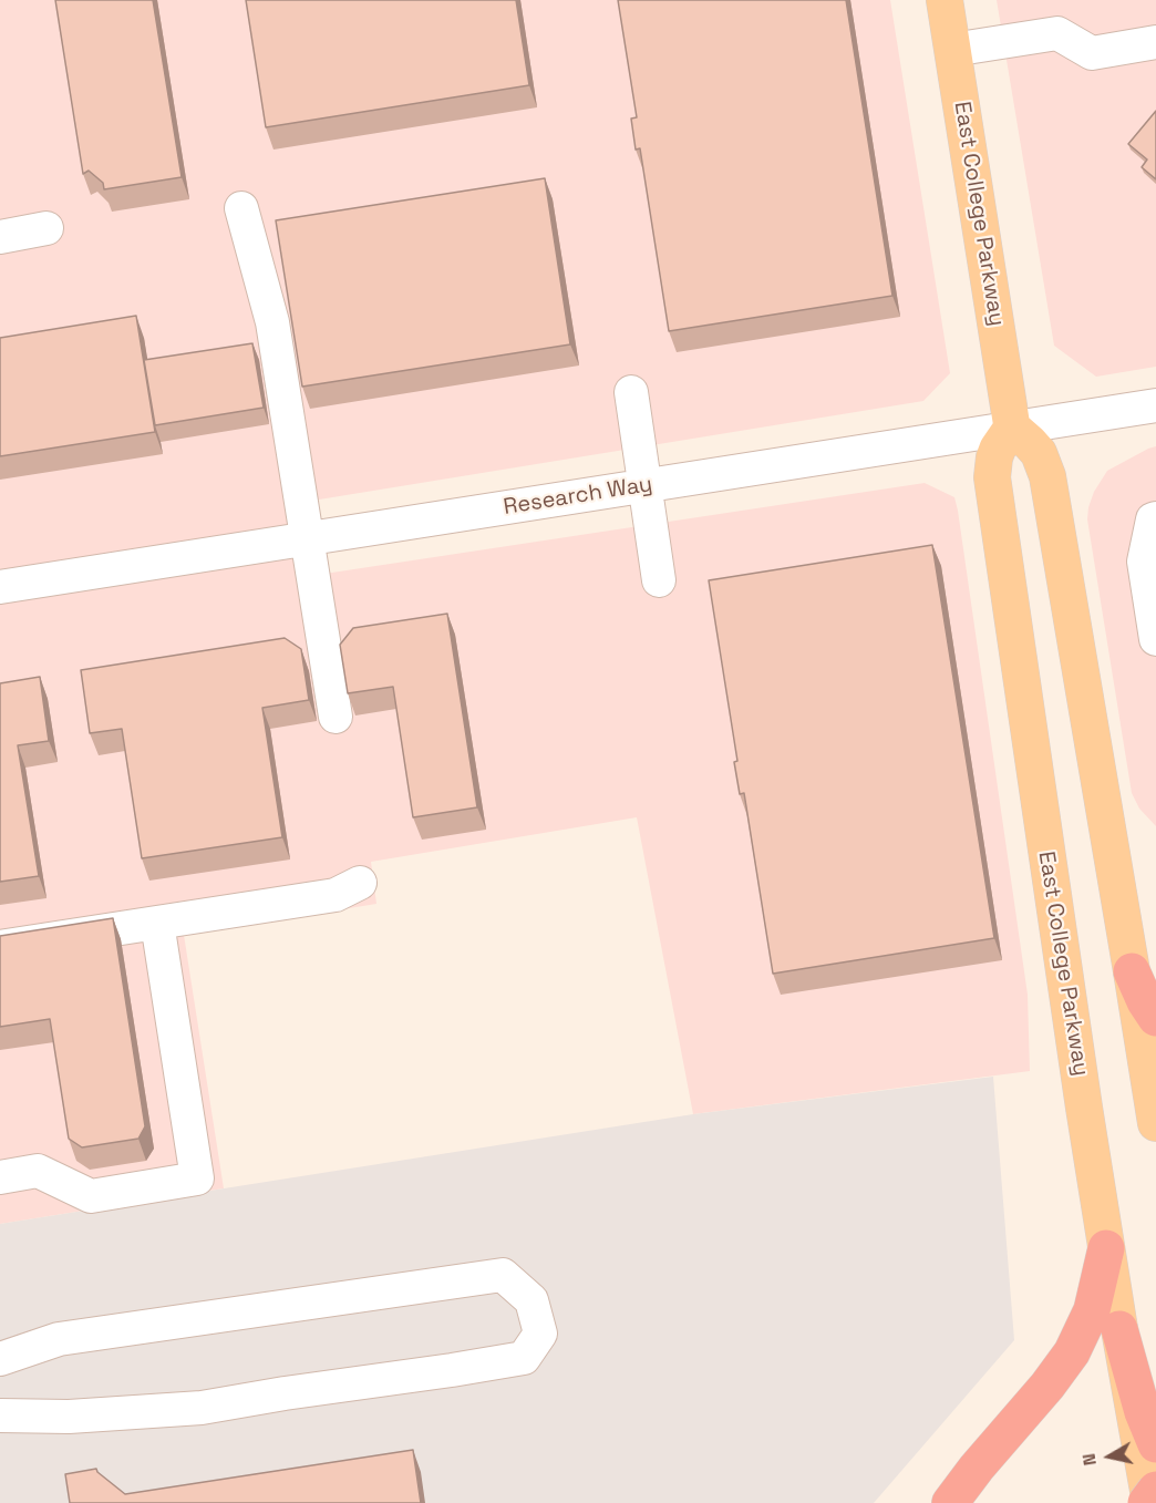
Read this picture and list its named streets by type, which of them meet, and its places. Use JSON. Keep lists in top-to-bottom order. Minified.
{"streets":{"main road":["East College Parkway"],"street":["Research Way"]},"crossings":[["East College Parkway","Research Way"]],"north":"left"}
